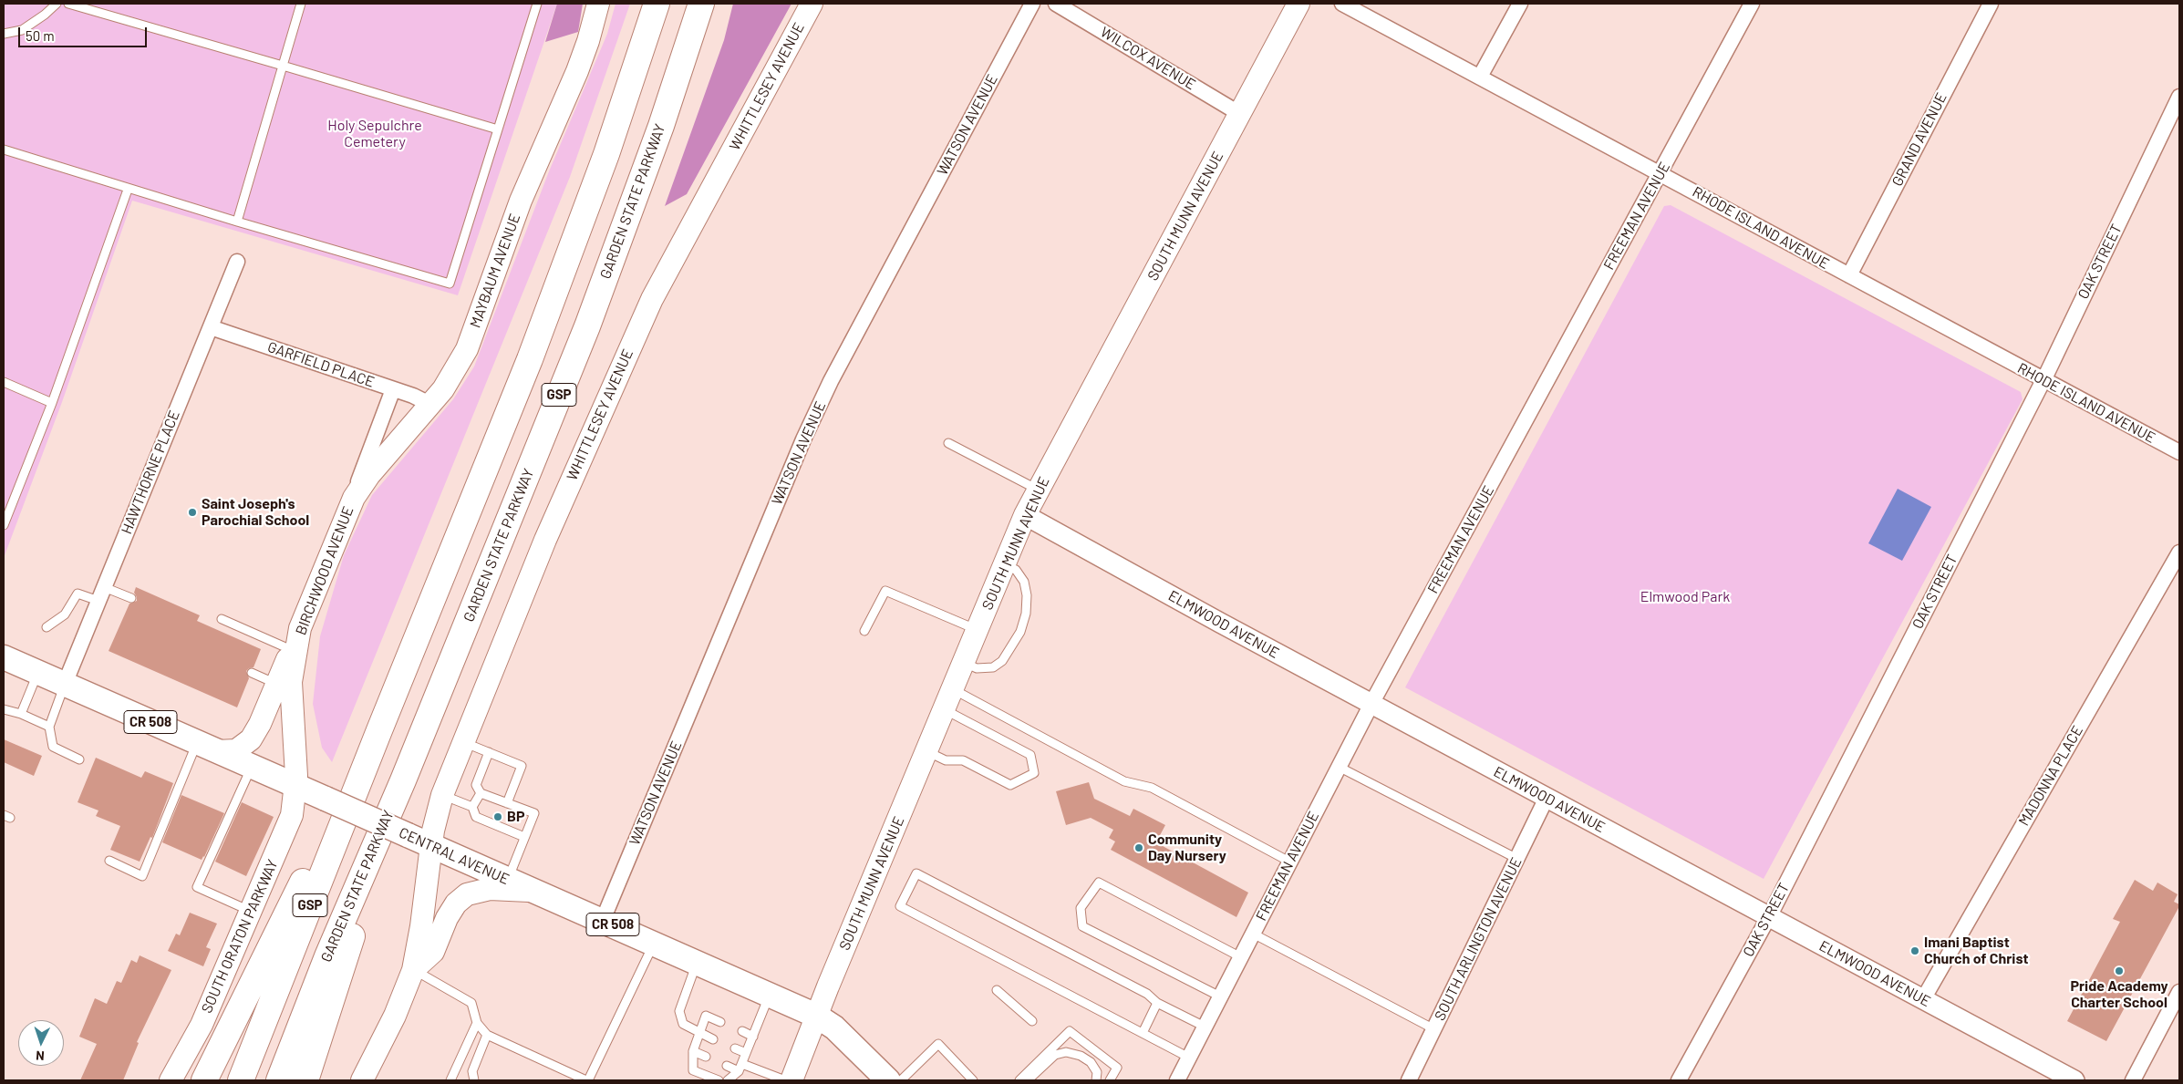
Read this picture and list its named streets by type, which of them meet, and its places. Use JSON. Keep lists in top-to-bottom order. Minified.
{"streets":{"highway":["GARDEN STATE PARKWAY","GSP"],"main road":["WHITTLESEY AVENUE","SOUTH MUNN AVENUE","MAYBAUM AVENUE","BIRCHWOOD AVENUE","CR 508","CENTRAL AVENUE","SOUTH ORATON PARKWAY"],"street":["WILCOX AVENUE","WATSON AVENUE","GRAND AVENUE","FREEMAN AVENUE","RHODE ISLAND AVENUE","OAK STREET","GARFIELD PLACE","HAWTHORNE PLACE","ELMWOOD AVENUE","MADONNA PLACE","SOUTH ARLINGTON AVENUE"]},"crossings":[["WILCOX AVENUE","SOUTH MUNN AVENUE"],["WHITTLESEY AVENUE","CENTRAL AVENUE"],["WATSON AVENUE","CENTRAL AVENUE"],["GRAND AVENUE","RHODE ISLAND AVENUE"],["SOUTH MUNN AVENUE","ELMWOOD AVENUE"],["SOUTH MUNN AVENUE","CENTRAL AVENUE"],["FREEMAN AVENUE","RHODE ISLAND AVENUE"],["FREEMAN AVENUE","ELMWOOD AVENUE"],["RHODE ISLAND AVENUE","OAK STREET"],["OAK STREET","ELMWOOD AVENUE"],["MAYBAUM AVENUE","GARFIELD PLACE"],["MAYBAUM AVENUE","BIRCHWOOD AVENUE"],["GARFIELD PLACE","HAWTHORNE PLACE"],["GARFIELD PLACE","BIRCHWOOD AVENUE"],["HAWTHORNE PLACE","CENTRAL AVENUE"],["BIRCHWOOD AVENUE","CENTRAL AVENUE"],["BIRCHWOOD AVENUE","SOUTH ORATON PARKWAY"],["ELMWOOD AVENUE","MADONNA PLACE"],["ELMWOOD AVENUE","SOUTH ARLINGTON AVENUE"],["CENTRAL AVENUE","SOUTH ORATON PARKWAY"]],"parks":["Holy Sepulchre Cemetery","Elmwood Park"],"places":["Saint Joseph's Parochial School","BP","Community Day Nursery","Imani Baptist Church of Christ","Pride Academy Charter School"],"scale_bar":"50 m","north":"bottom"}
